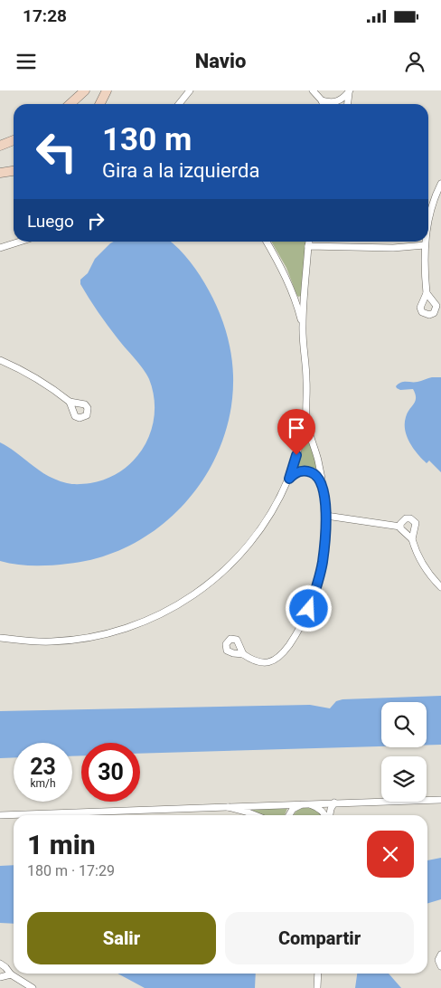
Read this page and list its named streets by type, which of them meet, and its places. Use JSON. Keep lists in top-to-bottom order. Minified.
{"page":{"status":"17:28","header":"Navio","turn":["130 m","Gira a la izquierda"],"then":"Luego","speed":"23 km/h","limit":"30","heading":["1 min","180 m · 17:29"],"buttons":["Salir","Compartir"]}}
